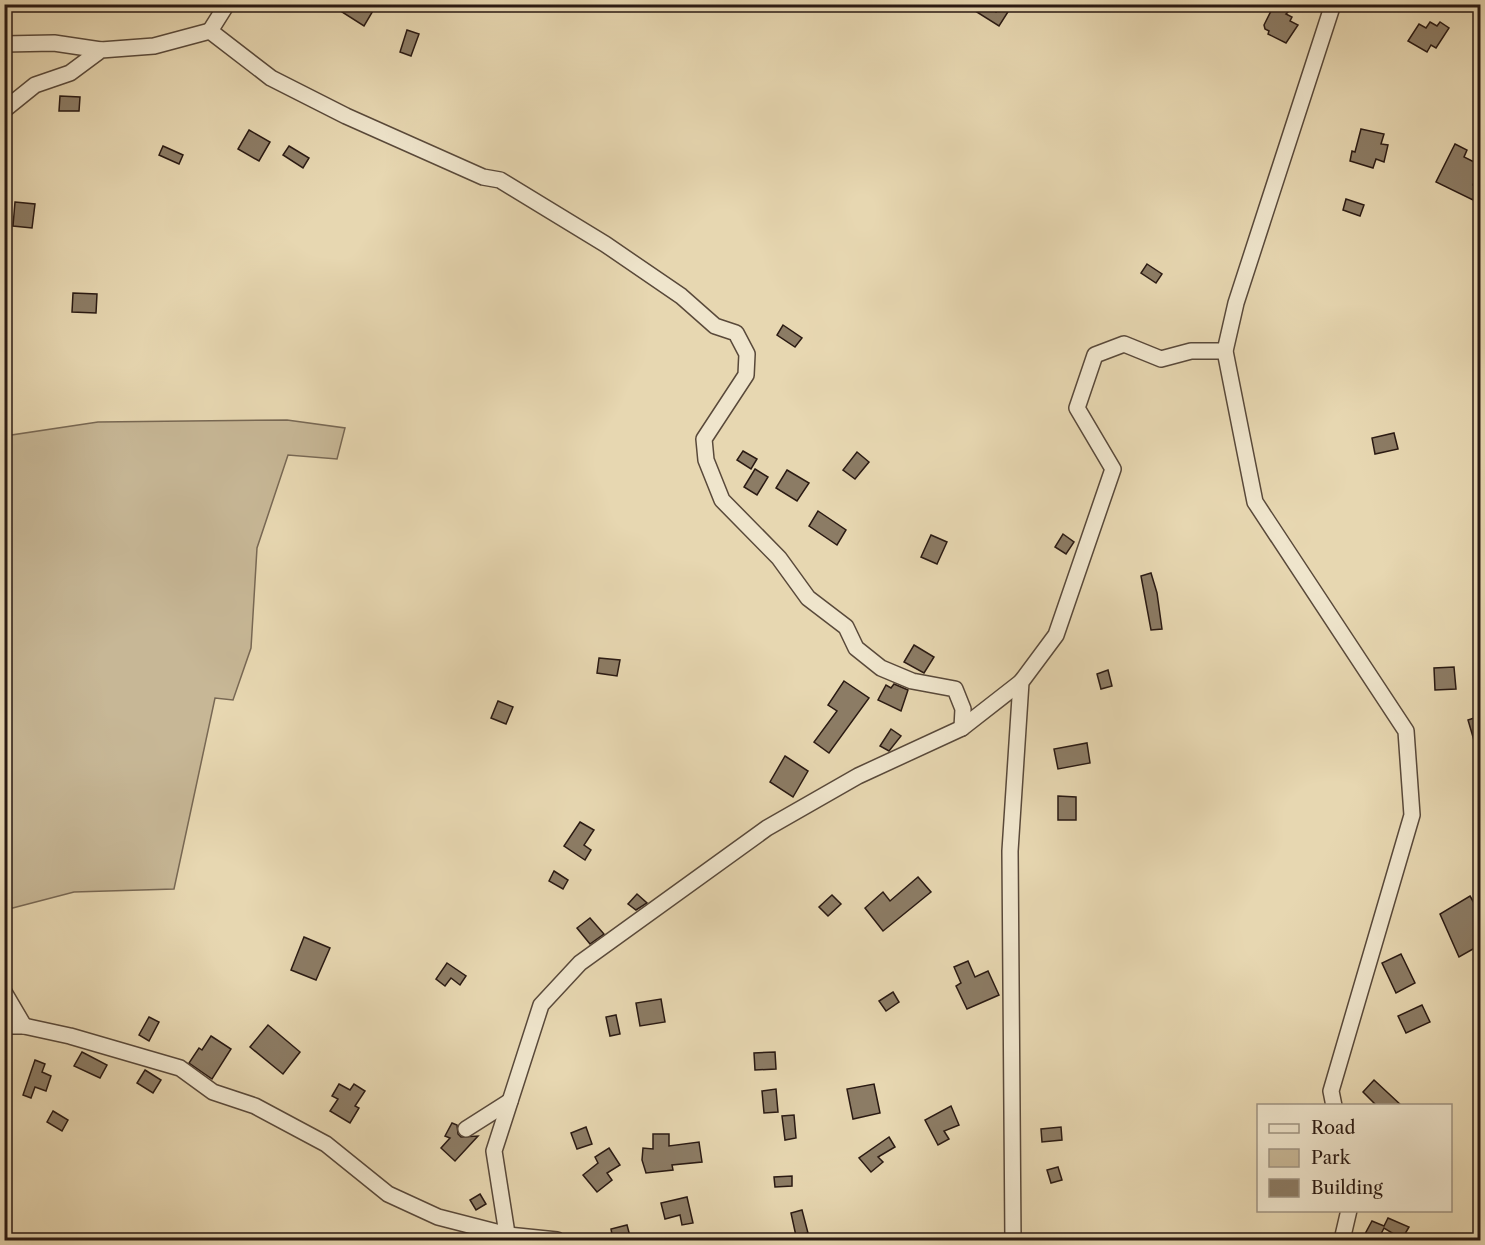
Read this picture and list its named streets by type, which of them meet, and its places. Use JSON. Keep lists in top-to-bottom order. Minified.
{"legend":["Road","Park","Building"]}
